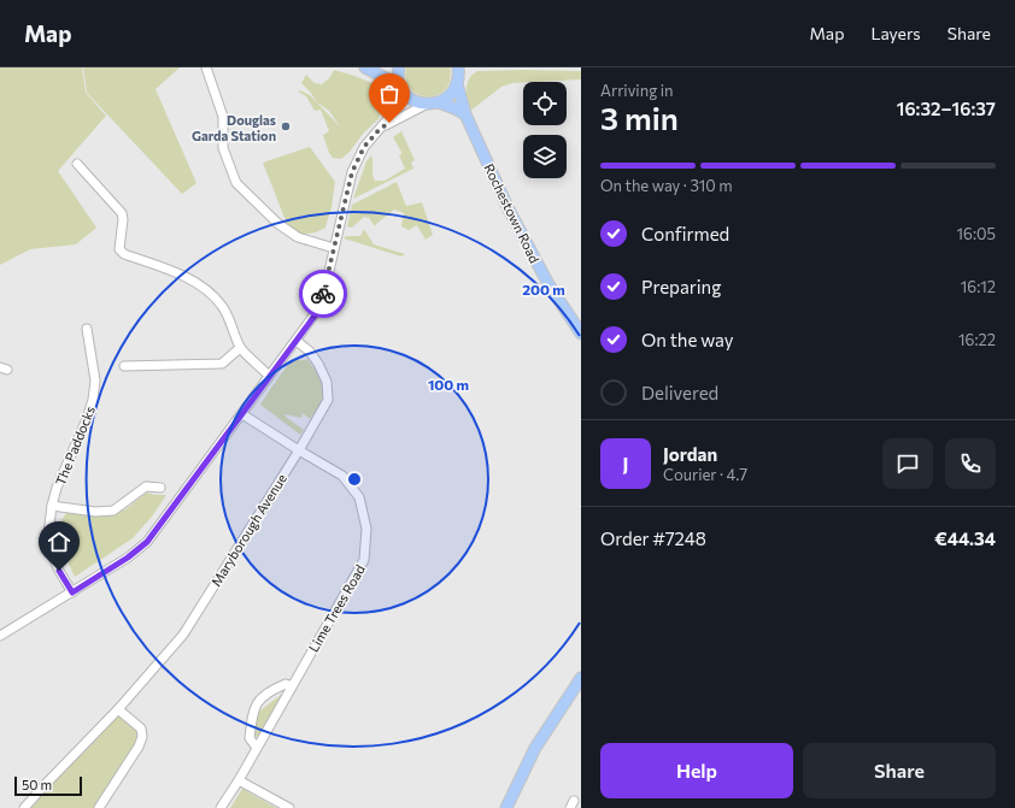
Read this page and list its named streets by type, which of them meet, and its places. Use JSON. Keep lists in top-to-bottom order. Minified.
{"streets":{"main road":["Rochestown Road"],"street":["The Paddocks","Maryborough Avenue","Lime Trees Road"]},"crossings":[["Maryborough Avenue","Lime Trees Road"]],"places":["Douglas Garda Station"],"scale_bar":"50 m","page":{"header":"Map","nav":["Map","Layers","Share"],"heading":["3 min","Arriving in","16:32–16:37"],"panel":["Jordan","Courier · 4.7","Order #7248","€44.34"],"bar":"On the way · 310 m","list":[["Confirmed","16:05"],["Preparing","16:12"],["On the way","16:22"],"Delivered"],"round":"J","buttons":["Help","Share"],"scale":"50 m"},"rings":["200 m","100 m"]}
